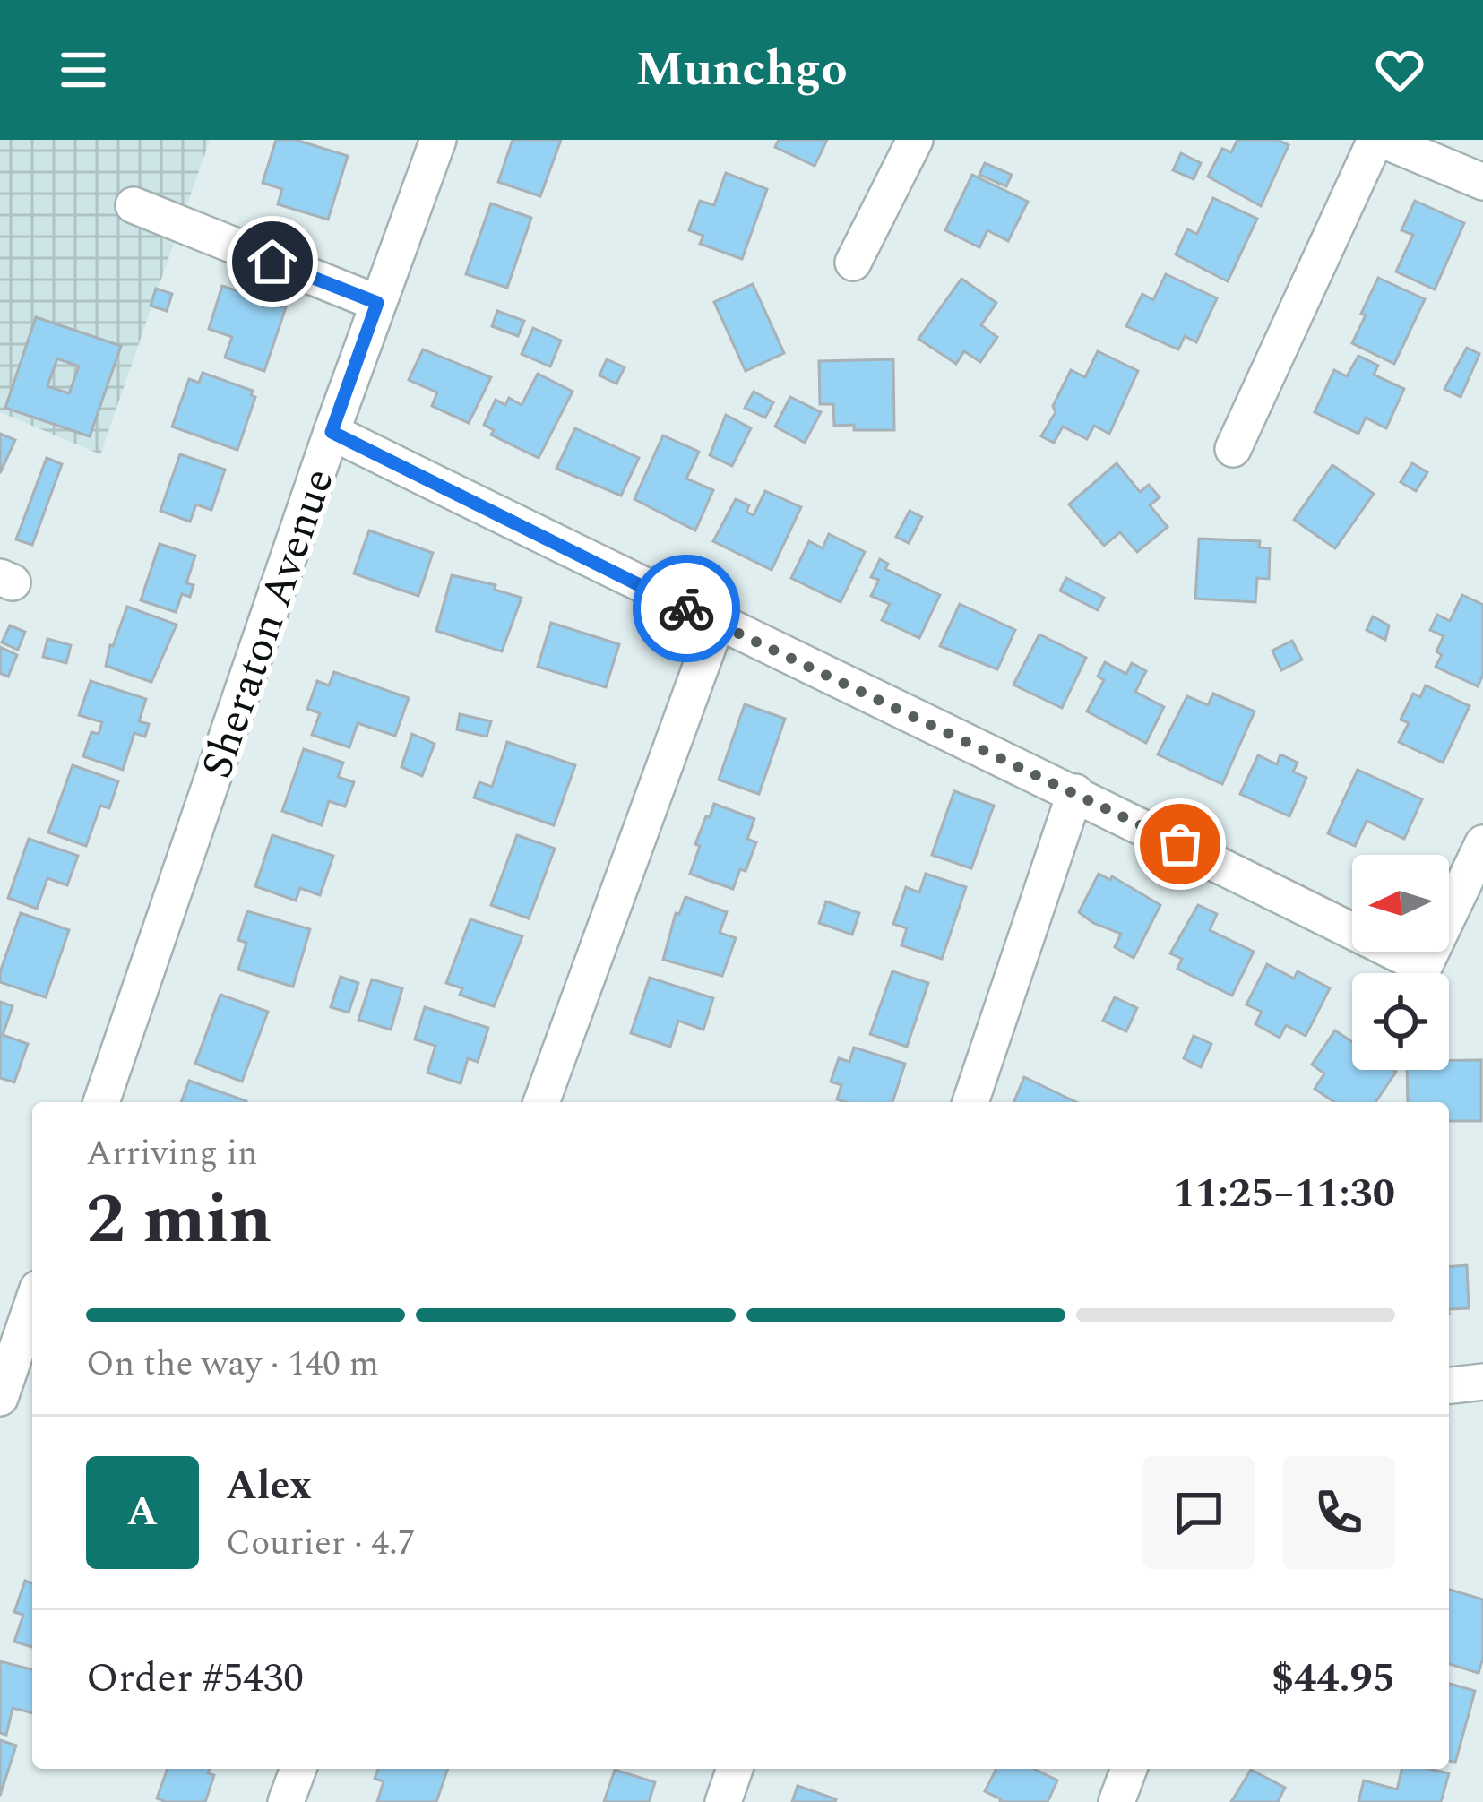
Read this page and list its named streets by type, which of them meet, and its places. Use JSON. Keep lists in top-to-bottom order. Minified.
{"streets":{"street":["Sheraton Avenue"]},"north":"left","page":{"header":"Munchgo","heading":["2 min","Arriving in","11:25–11:30"],"panel":["Alex","Courier · 4.7","Order #5430","$44.95"],"bar":"On the way · 140 m","round":"A"}}
